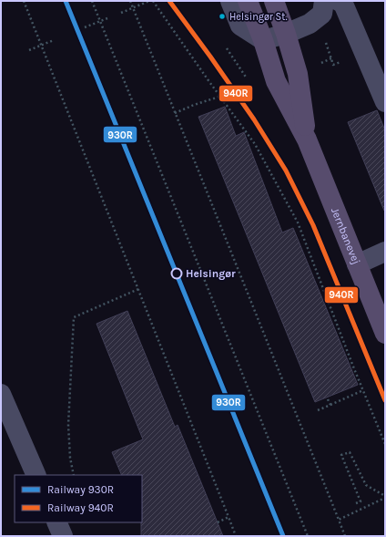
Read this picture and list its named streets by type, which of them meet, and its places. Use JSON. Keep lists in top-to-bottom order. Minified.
{"streets":{"main road":["Jernbanevej"]},"places":["Helsingør St.","Helsingør"],"lines":["rail line 930R","rail line 940R"],"legend":["Railway 930R","Railway 940R"]}
